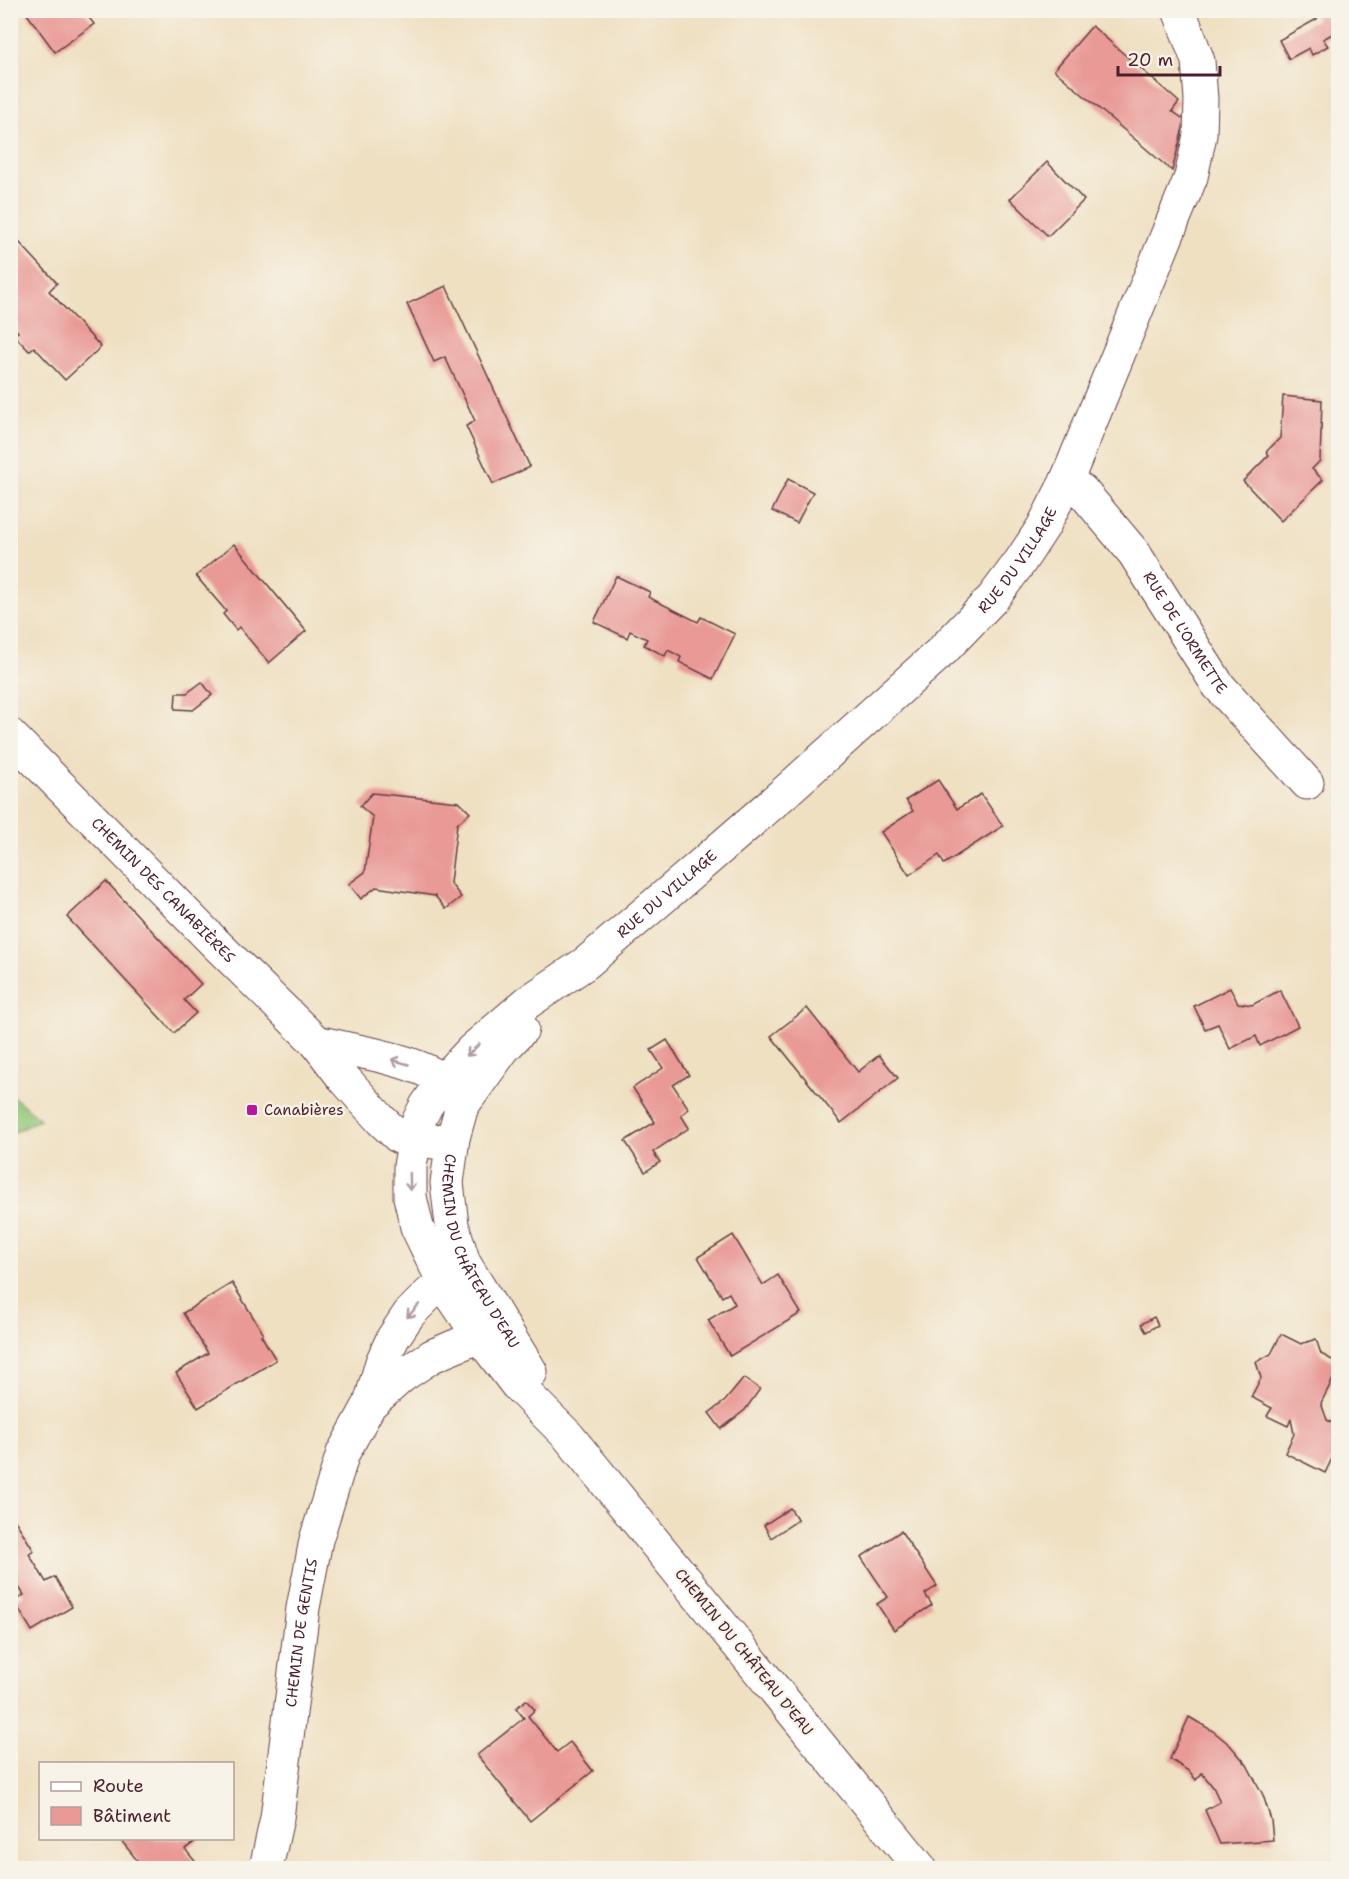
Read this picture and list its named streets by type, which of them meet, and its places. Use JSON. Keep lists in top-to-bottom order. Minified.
{"streets":{"street":["RUE DU VILLAGE","RUE DE L'ORMETTE","CHEMIN DES CANABIÈRES","CHEMIN DU CHÂTEAU D'EAU","CHEMIN DE GENTIS"]},"crossings":[["RUE DU VILLAGE","RUE DE L'ORMETTE"],["RUE DU VILLAGE","CHEMIN DES CANABIÈRES"],["RUE DU VILLAGE","CHEMIN DU CHÂTEAU D'EAU"],["CHEMIN DES CANABIÈRES","CHEMIN DU CHÂTEAU D'EAU"],["CHEMIN DU CHÂTEAU D'EAU","CHEMIN DE GENTIS"]],"places":{"transit":["Canabières"]},"legend":["Route","Bâtiment"],"scale_bar":"20 m"}
